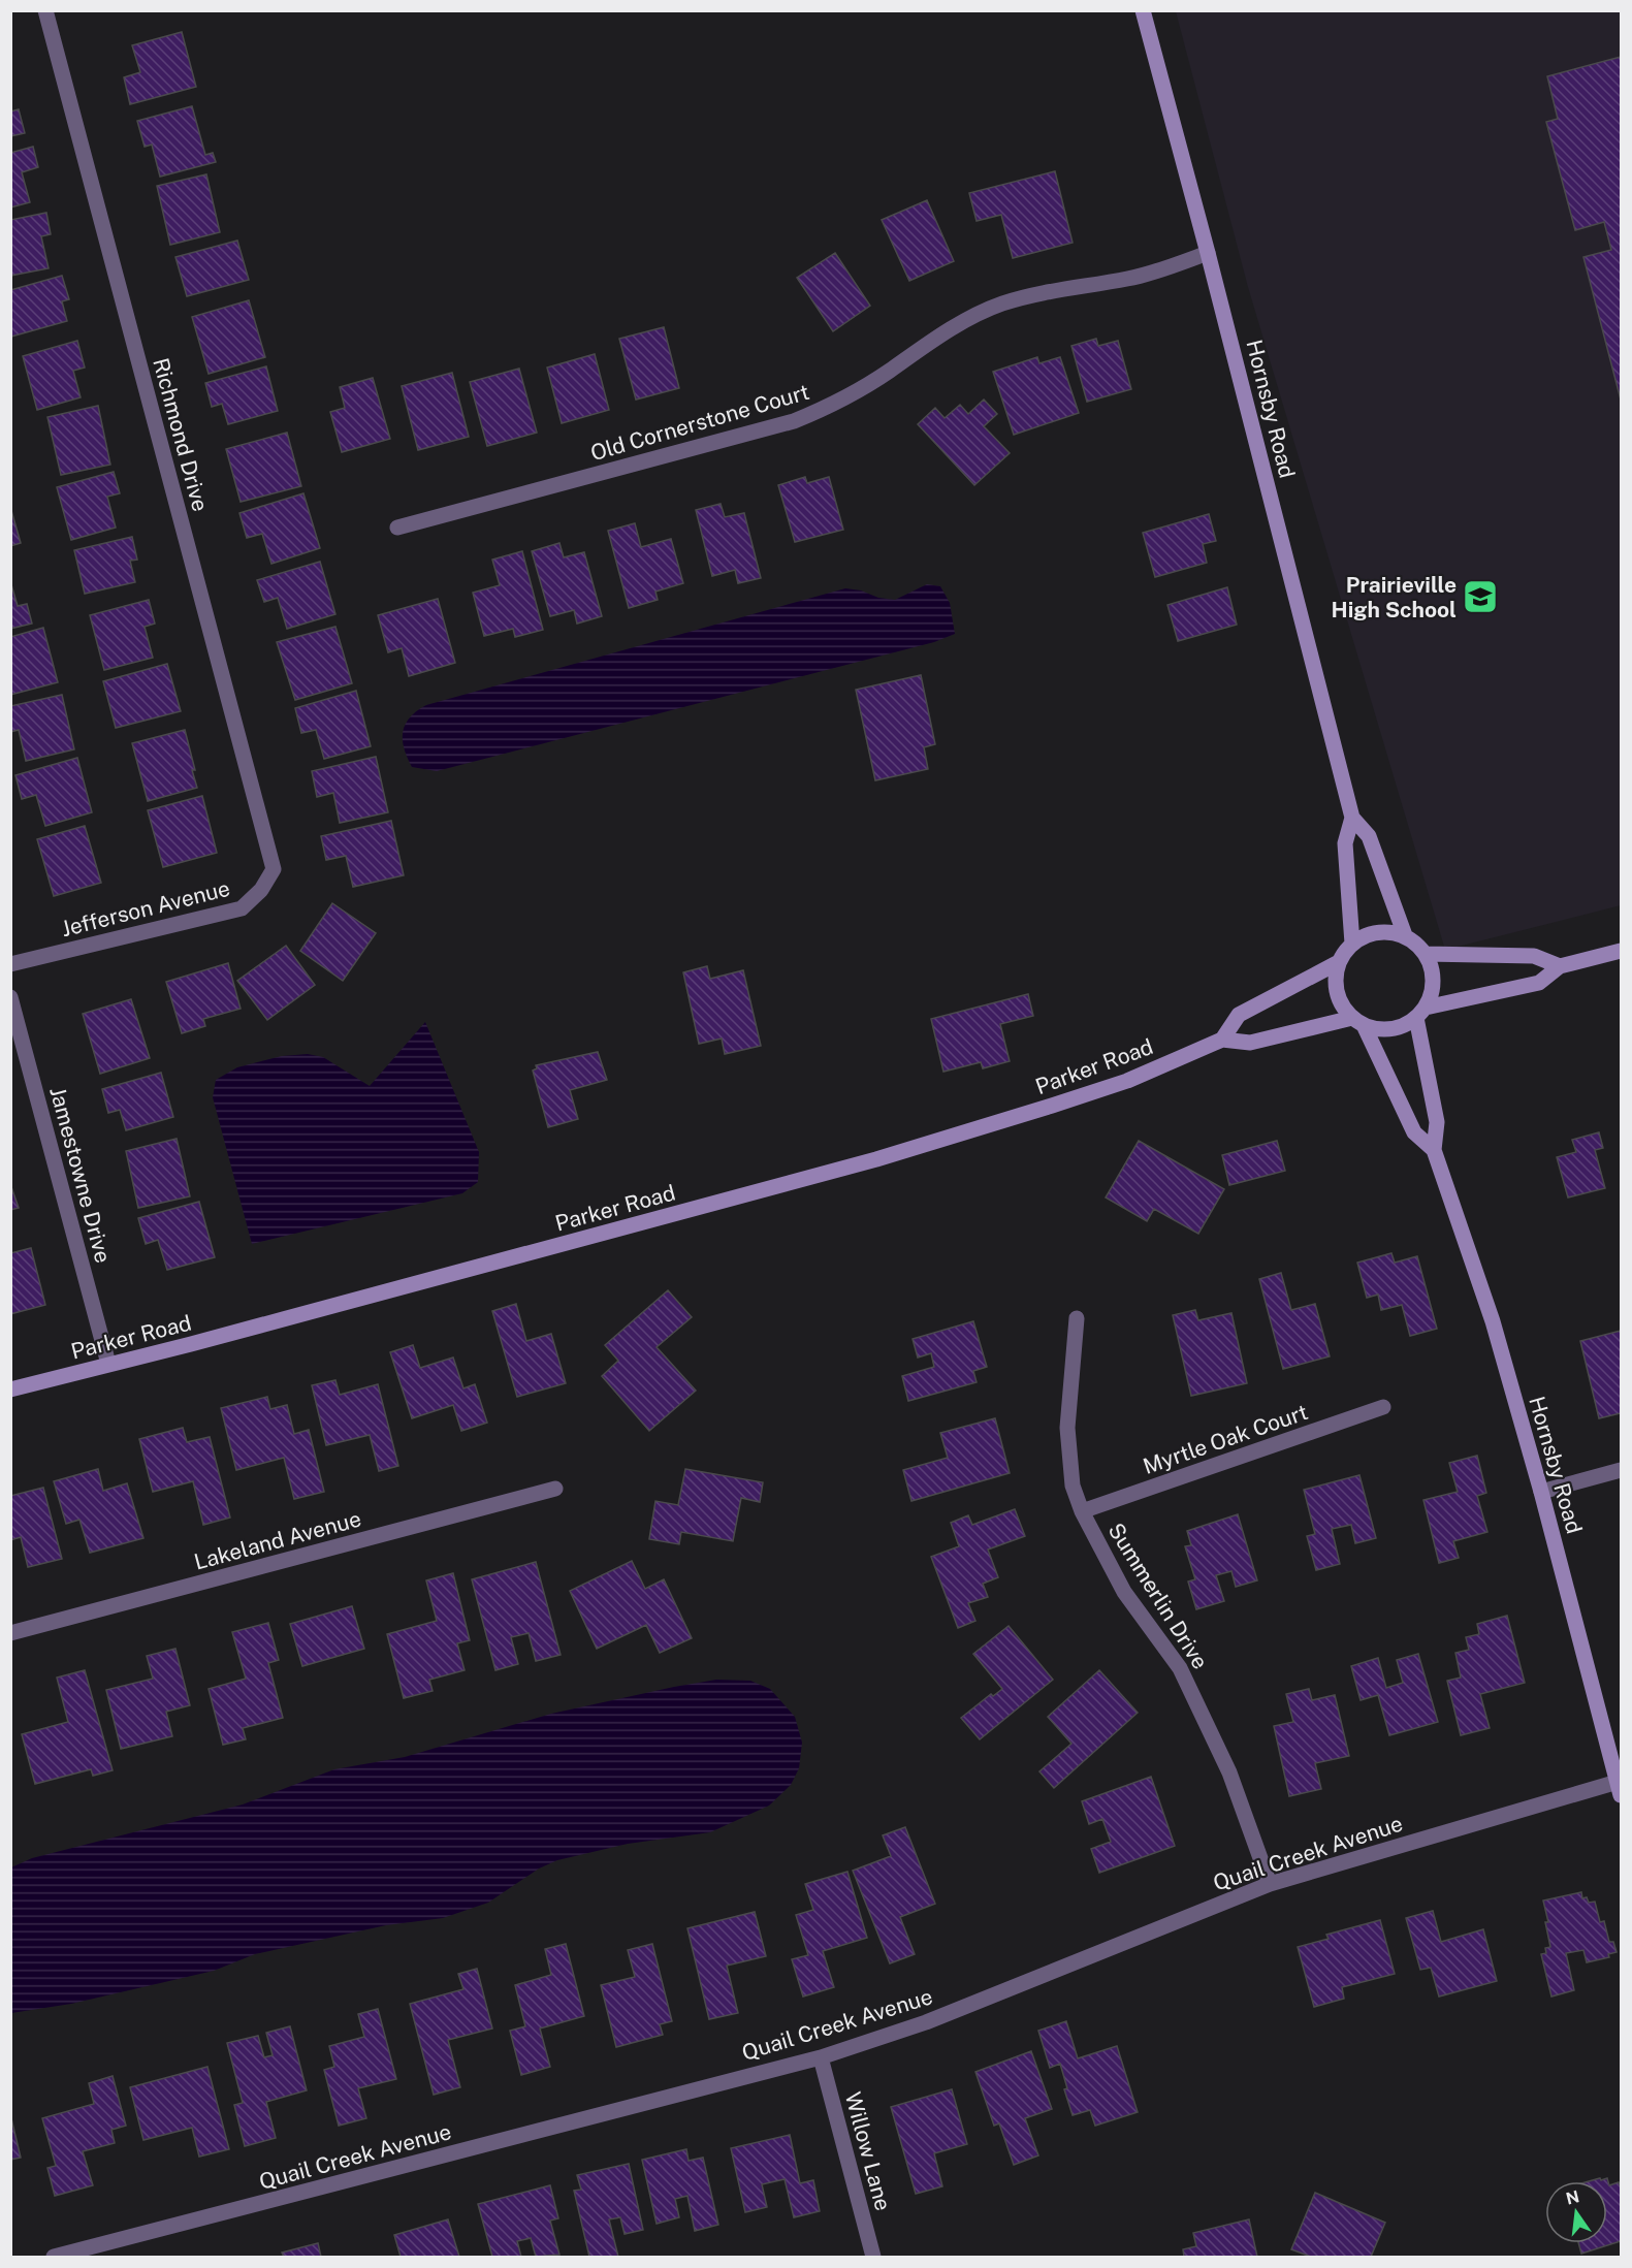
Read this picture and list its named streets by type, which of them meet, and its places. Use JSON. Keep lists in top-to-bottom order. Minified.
{"streets":{"street":["Hornsby Road","Old Cornerstone Court","Richmond Drive","Jefferson Avenue","Parker Road","Jamestowne Drive","Myrtle Oak Court","Lakeland Avenue","Summerlin Drive","Quail Creek Avenue","Willow Lane"]},"crossings":[["Hornsby Road","Old Cornerstone Court"],["Hornsby Road","Parker Road"],["Hornsby Road","Quail Creek Avenue"],["Richmond Drive","Jefferson Avenue"],["Parker Road","Jamestowne Drive"],["Myrtle Oak Court","Summerlin Drive"],["Summerlin Drive","Quail Creek Avenue"],["Quail Creek Avenue","Willow Lane"]],"places":{"school or university":["Prairieville High School"]},"north":"top"}
